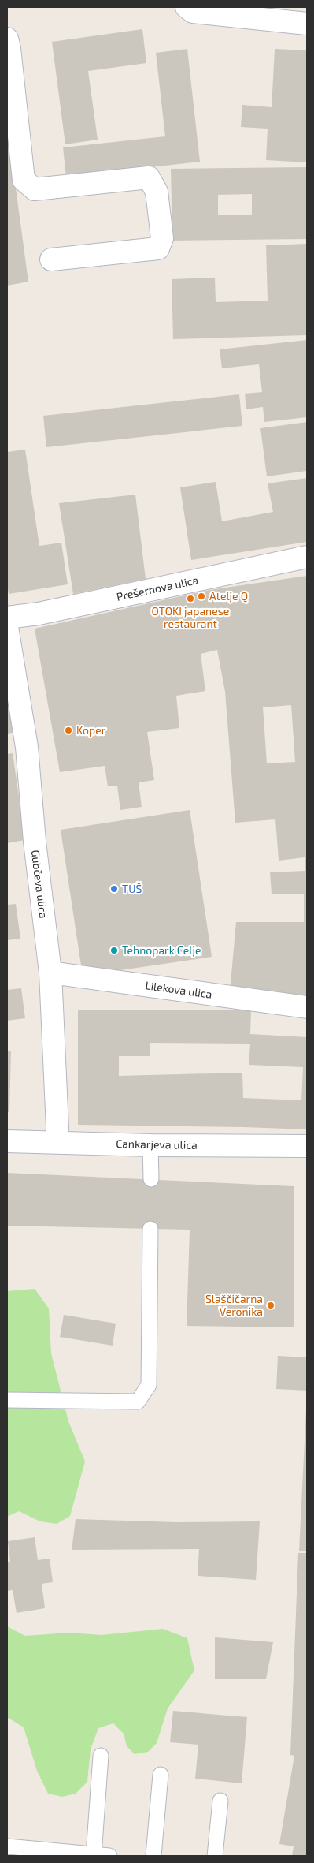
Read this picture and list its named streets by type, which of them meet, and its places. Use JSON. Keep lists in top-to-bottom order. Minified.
{"streets":{"street":["Prešernova ulica","Gubčeva ulica","Lilekova ulica","Cankarjeva ulica"]},"crossings":[["Gubčeva ulica","Lilekova ulica"],["Gubčeva ulica","Cankarjeva ulica"]],"places":["Atelje Q","OTOKI japanese restaurant","Koper","TUŠ","Tehnopark Celje","Slaščičarna Veronika"]}
